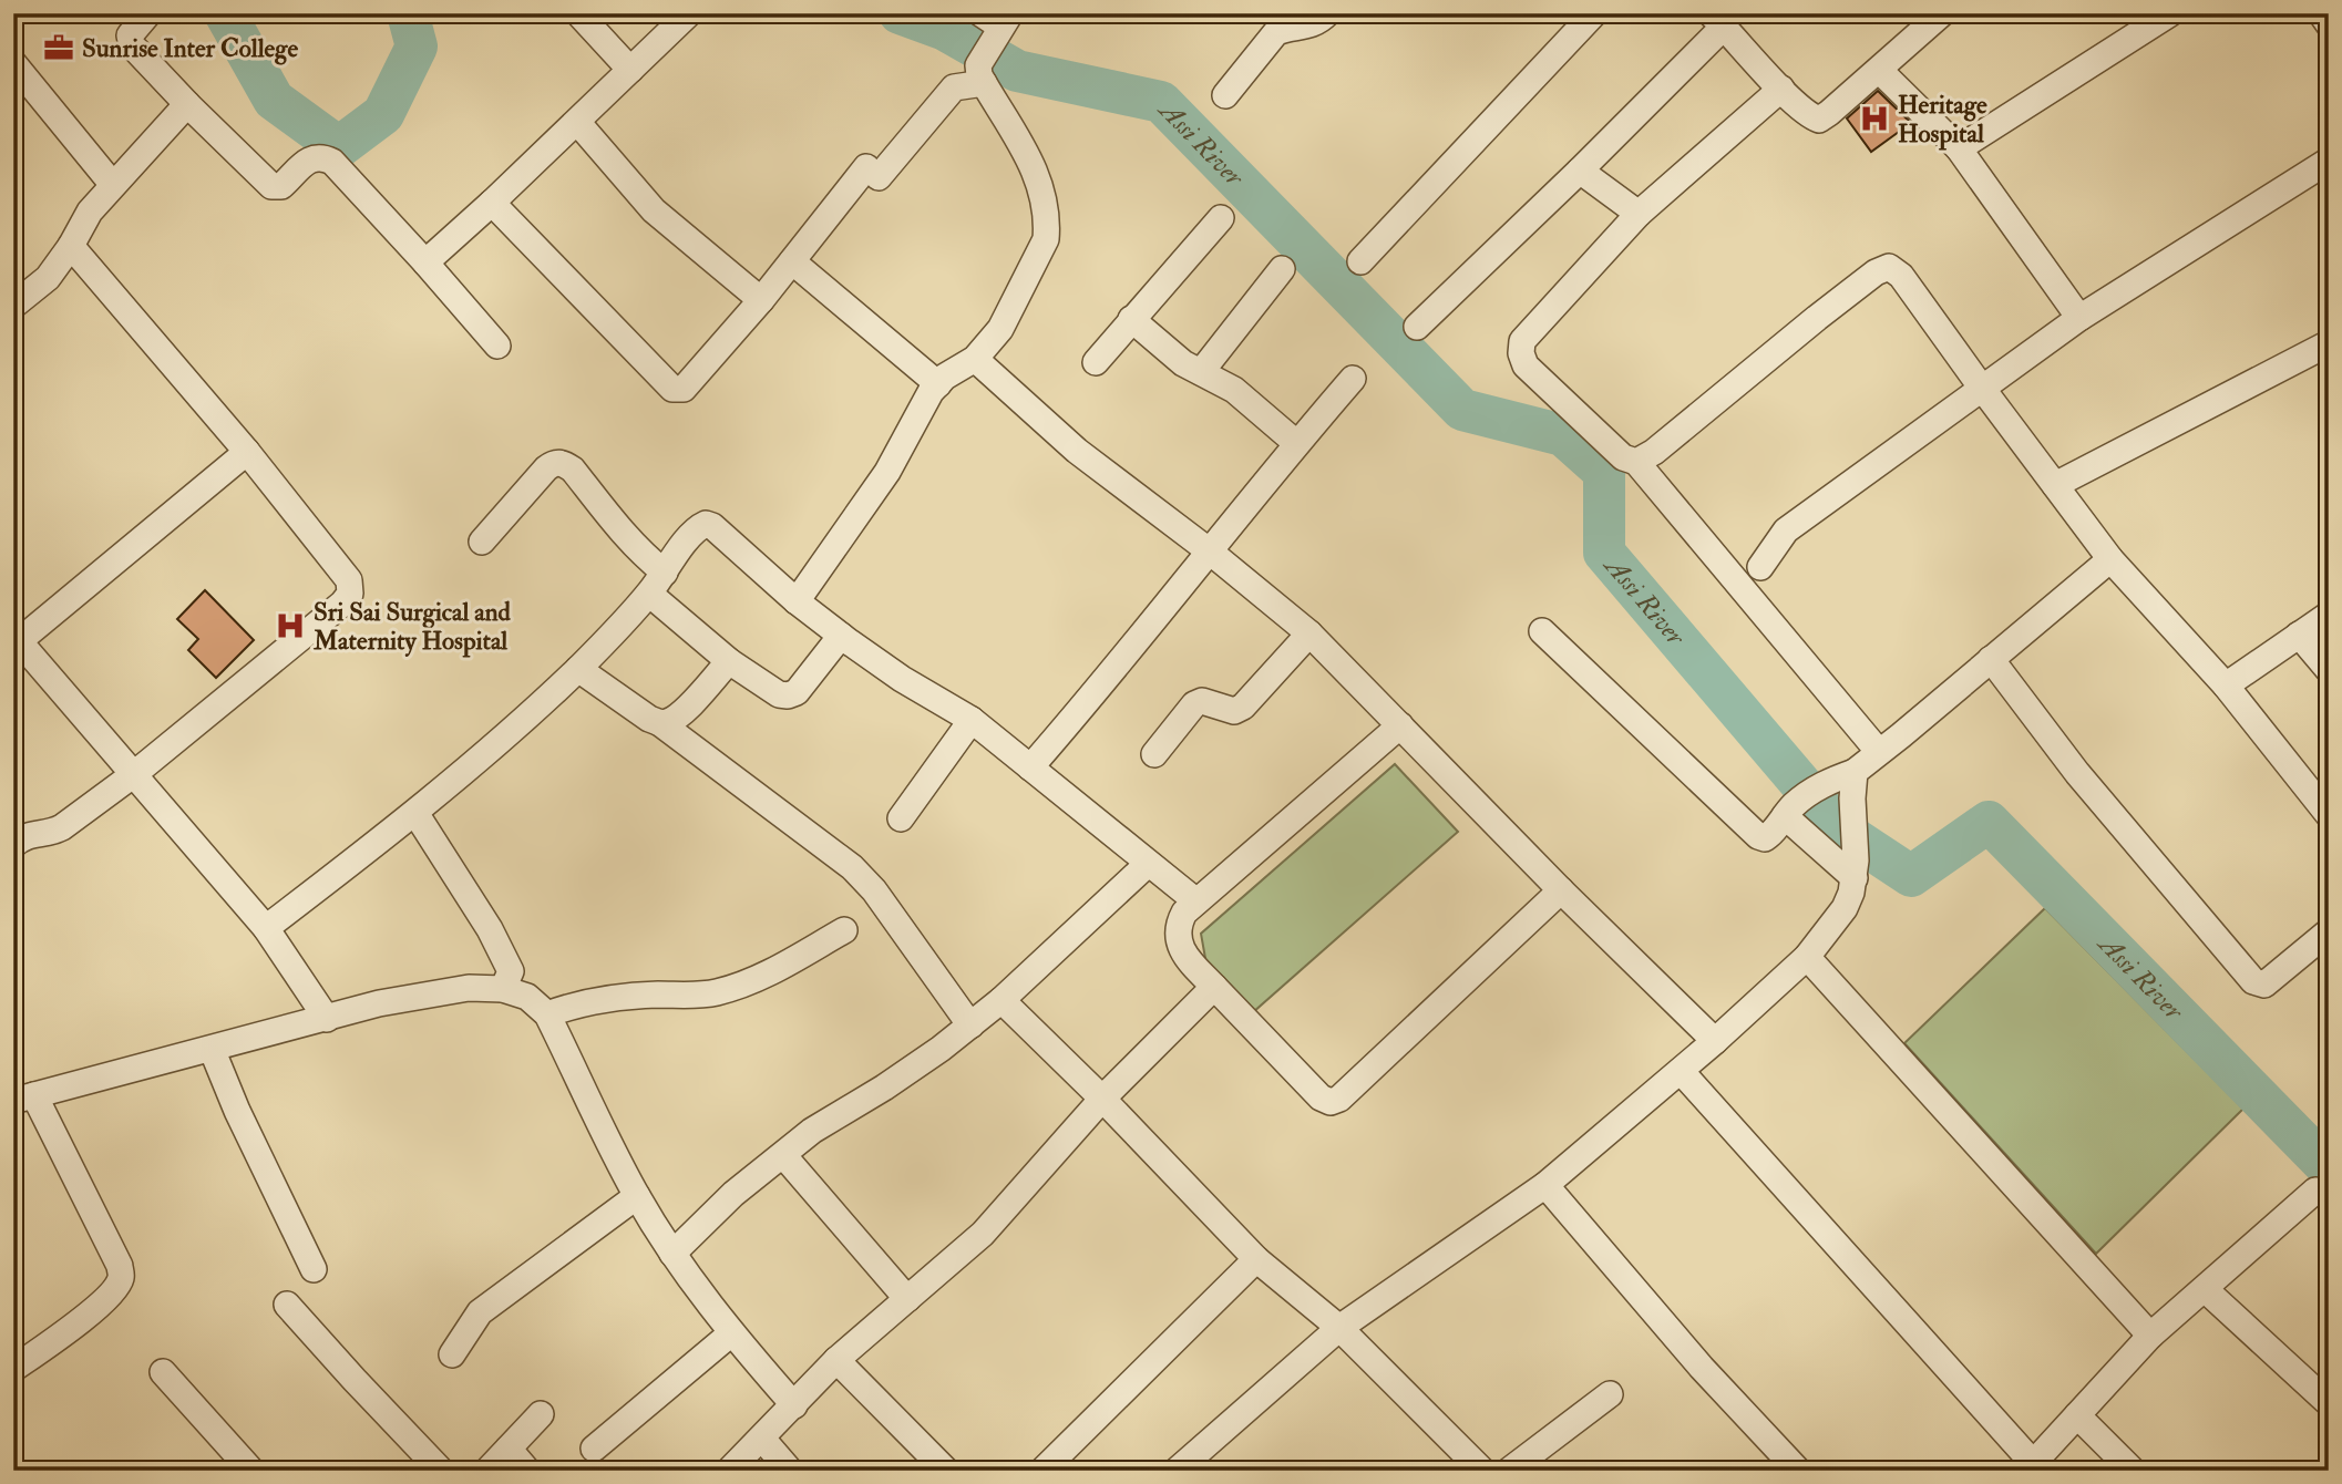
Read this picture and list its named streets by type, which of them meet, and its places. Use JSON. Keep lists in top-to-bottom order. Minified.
{"water":["Assi River"],"places":{"office":["Sunrise Inter College"],"hospital":["Heritage Hospital","Sri Sai Surgical and Maternity Hospital"]}}
